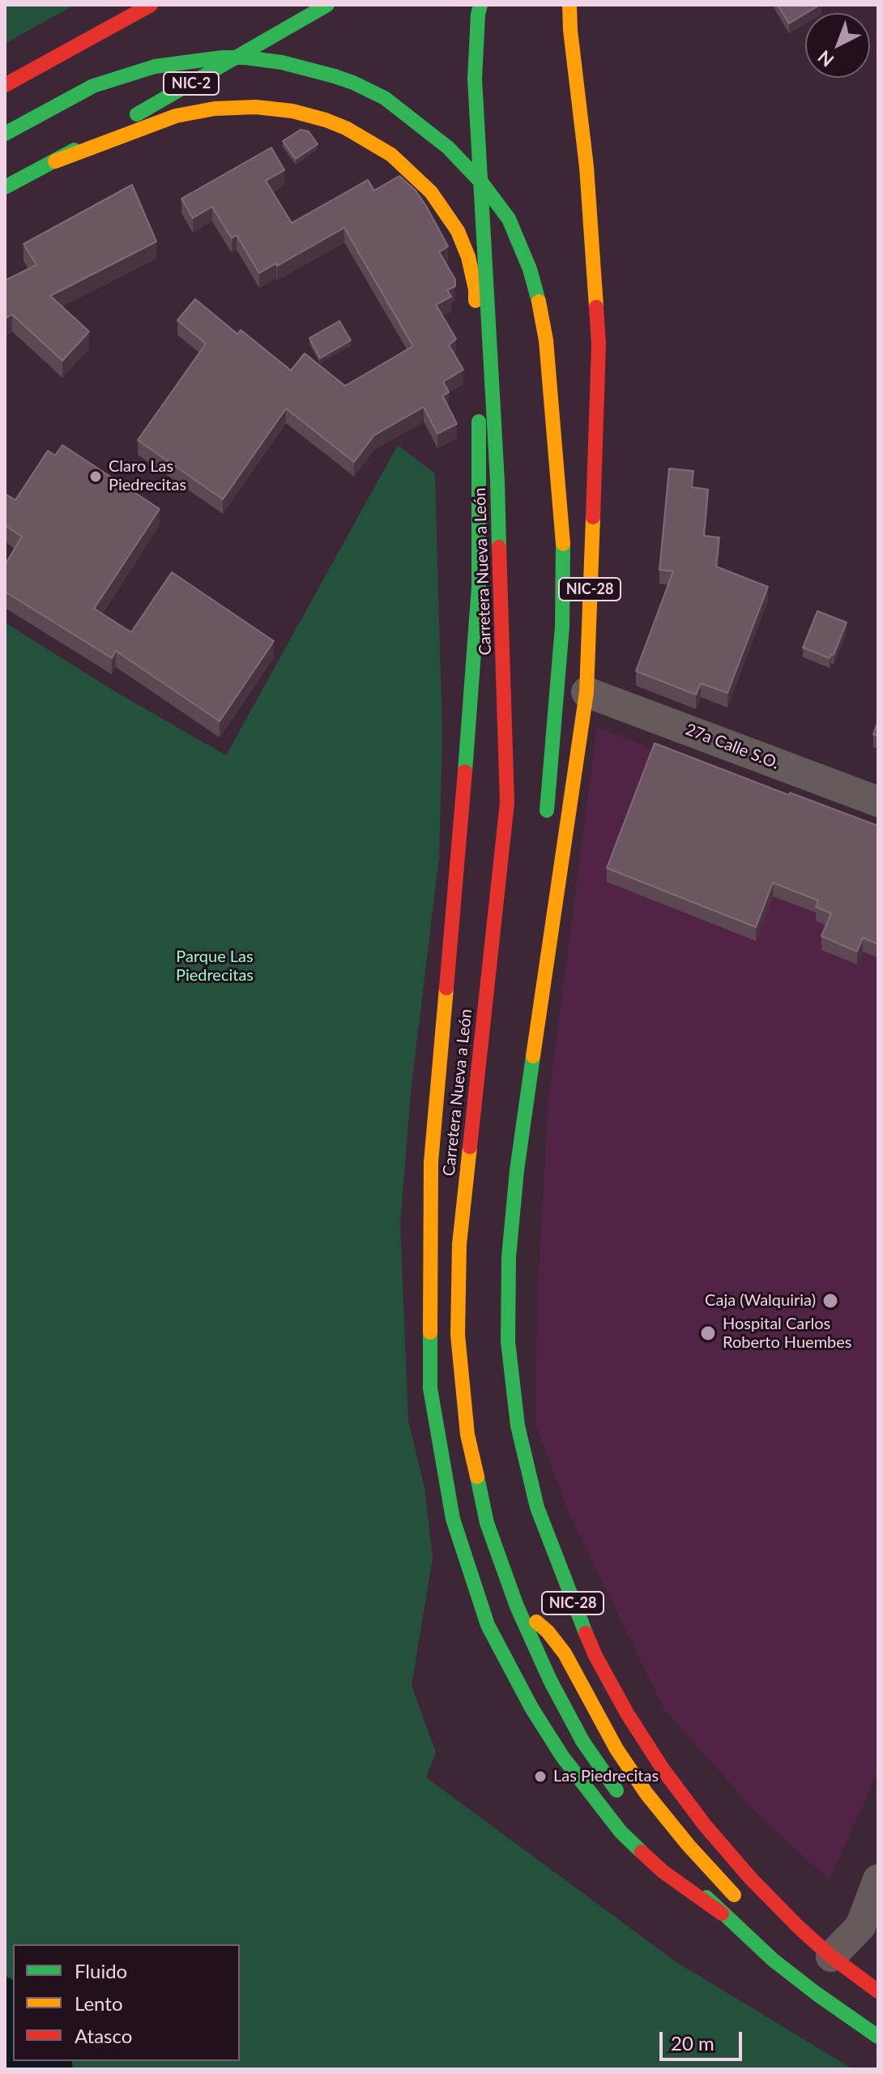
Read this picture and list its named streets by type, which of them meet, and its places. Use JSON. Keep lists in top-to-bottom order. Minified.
{"streets":{"highway":["NIC-2","Carretera Nueva a León","NIC-28"],"street":["27a Calle S.O."]},"crossings":[["NIC-28","27a Calle S.O."]],"parks":["Parque Las Piedrecitas"],"places":["Claro Las Piedrecitas","Caja (Walquiria)","Hospital Carlos Roberto Huembes","Las Piedrecitas"],"legend":["Fluido","Lento","Atasco"],"scale_bar":"20 m","north":"bottom left"}
